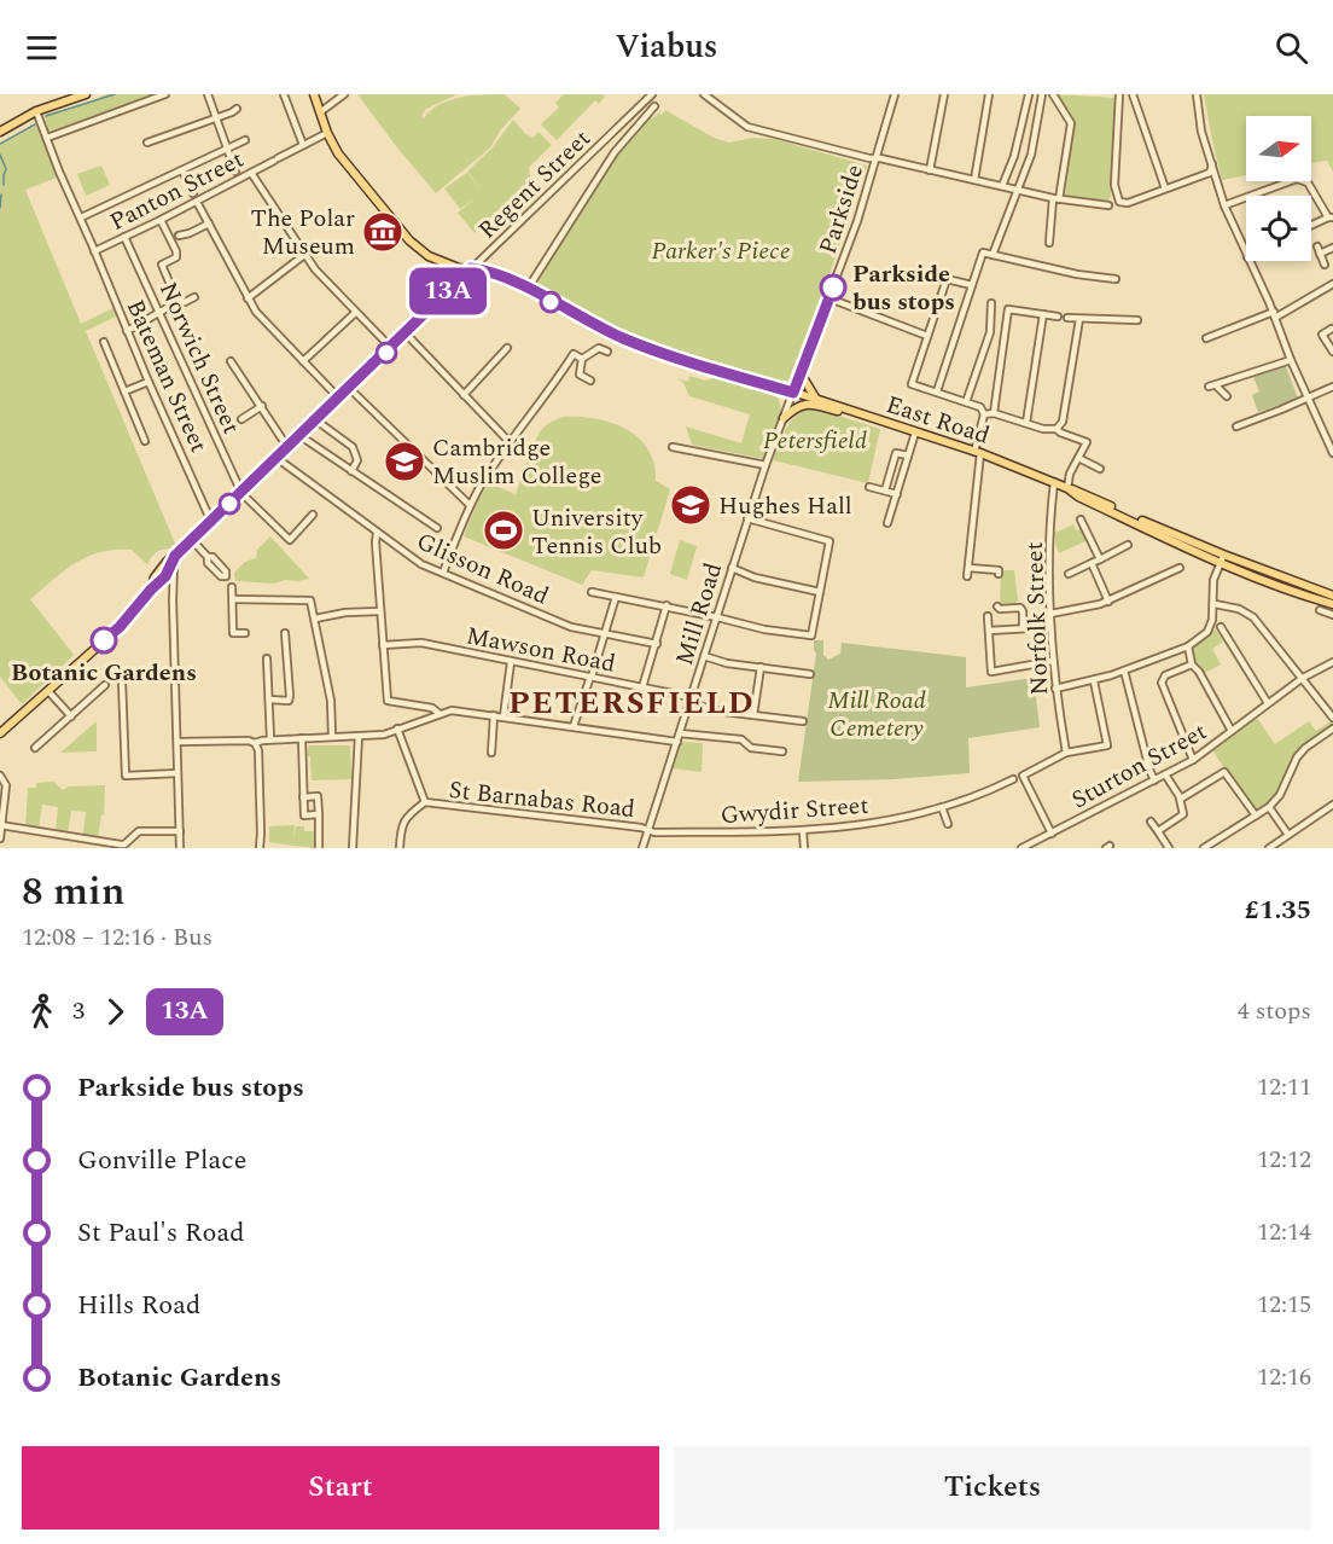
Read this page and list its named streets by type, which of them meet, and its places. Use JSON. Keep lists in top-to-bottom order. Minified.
{"streets":{"main road":["East Road"],"street":["Regent Street","Panton Street","Parkside","Norwich Street","Bateman Street","Glisson Road","Mill Road","Norfolk Street","Mawson Road","Sturton Street","St Barnabas Road","Gwydir Street"]},"crossings":[["Regent Street","East Road"],["Panton Street","Norwich Street"],["Panton Street","Bateman Street"],["Panton Street","East Road"],["Parkside","East Road"],["Parkside","Mill Road"],["East Road","Mill Road"],["East Road","Norfolk Street"],["Mill Road","Mawson Road"],["Mill Road","St Barnabas Road"],["Mill Road","Gwydir Street"],["St Barnabas Road","Gwydir Street"]],"districts":["PETERSFIELD"],"parks":["Parker's Piece","Petersfield","Mill Road Cemetery"],"places":{"museum":["The Polar Museum"],"other":["Parkside bus stops","Botanic Gardens"],"school or university":["Cambridge Muslim College","Hughes Hall"],"sports":["University Tennis Club"]},"lines":["bus line 13A"],"north":"right","page":{"header":"Viabus","on_map":"13A","heading":["8 min","12:08 – 12:16 · Bus","£1.35"],"legs":["3","13A","4 stops"],"list":[{"name":"Parkside bus stops","value":"12:11"},{"name":"Gonville Place","value":"12:12"},{"name":"St Paul's Road","value":"12:14"},{"name":"Hills Road","value":"12:15"},{"name":"Botanic Gardens","value":"12:16"}],"buttons":["Start","Tickets"]}}
